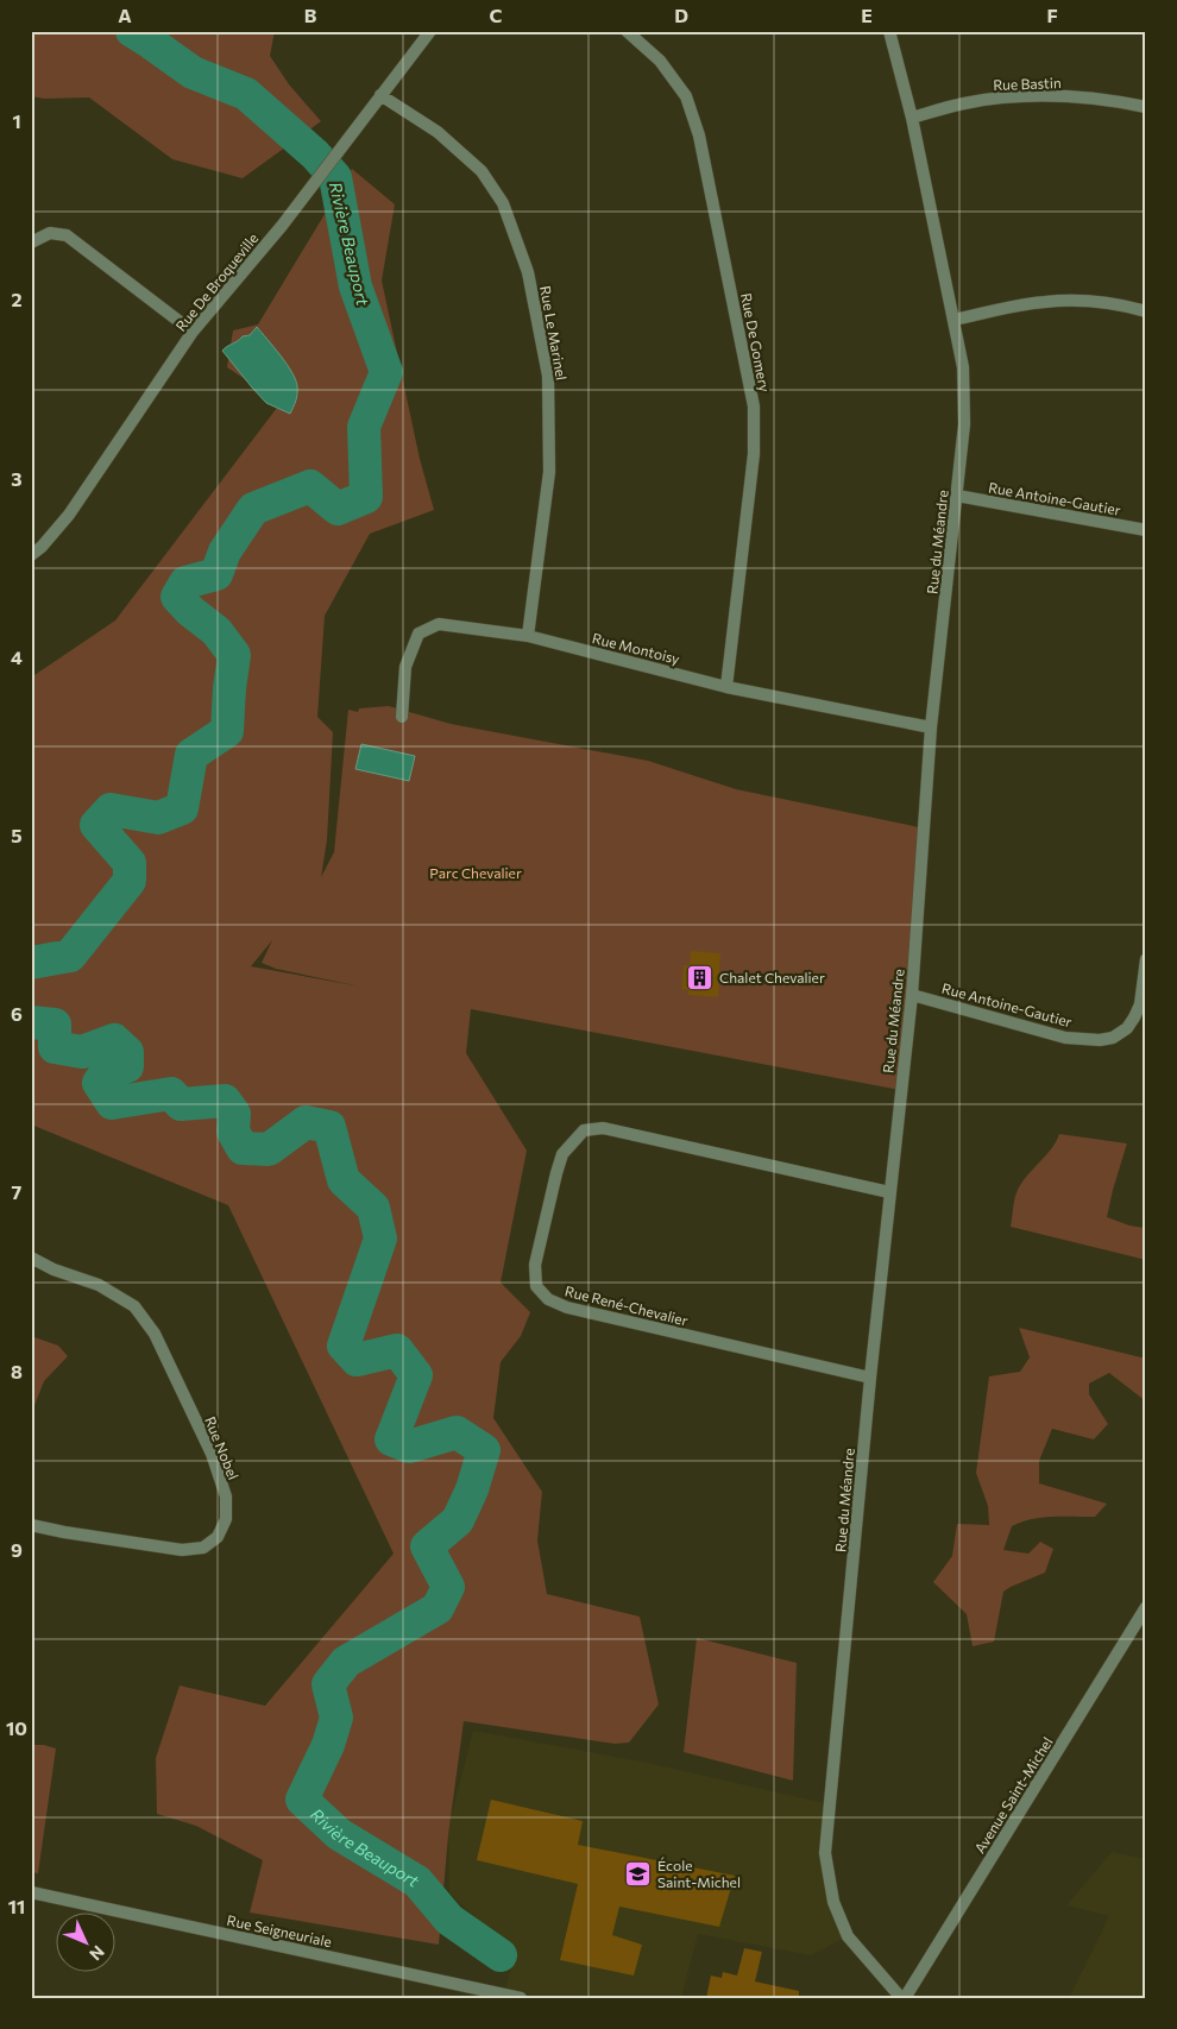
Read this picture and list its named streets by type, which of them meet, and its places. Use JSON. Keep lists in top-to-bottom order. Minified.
{"streets":{"street":["Rue Bastin","Rue De Broqueville","Rue Le Marinel","Rue De Gomery","Rue Antoine-Gautier","Rue du Méandre","Rue Montoisy","Rue René-Chevalier","Rue Nobel","Avenue Saint-Michel","Rue Seigneuriale"]},"crossings":[["Rue Bastin","Rue du Méandre"],["Rue De Broqueville","Rue Le Marinel"],["Rue Le Marinel","Rue Montoisy"],["Rue De Gomery","Rue Montoisy"],["Rue Antoine-Gautier","Rue du Méandre"],["Rue du Méandre","Rue Montoisy"],["Rue du Méandre","Rue René-Chevalier"],["Rue du Méandre","Avenue Saint-Michel"]],"water":["Rivière Beauport"],"parks":["Parc Chevalier"],"places":{"building":["Chalet Chevalier"],"school or university":["École Saint-Michel"]},"north":"bottom right","grid":{"columns":["A","B","C","D","E","F"],"rows":["1","2","3","4","5","6","7","8","9","10","11"]}}
